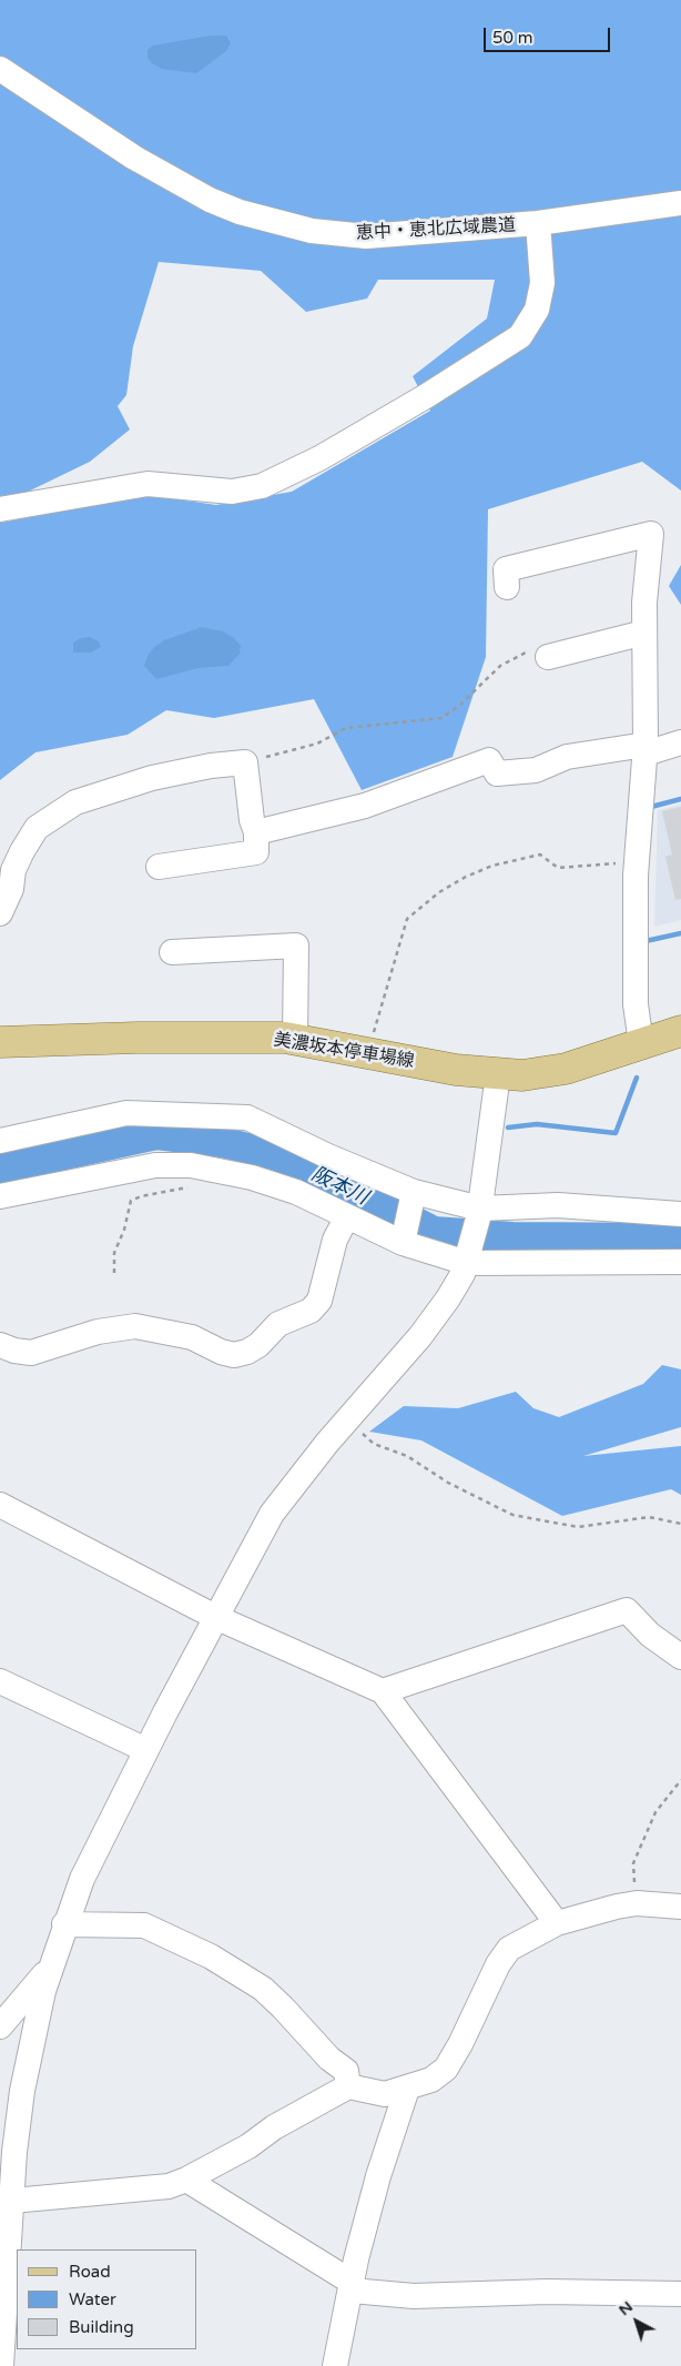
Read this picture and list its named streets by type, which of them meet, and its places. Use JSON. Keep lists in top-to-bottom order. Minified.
{"streets":{"main road":["美濃坂本停車場線"],"street":["恵中・恵北広域農道"]},"water":["阪本川"],"legend":["Road","Water","Building"],"scale_bar":"50 m","north":"top left"}
